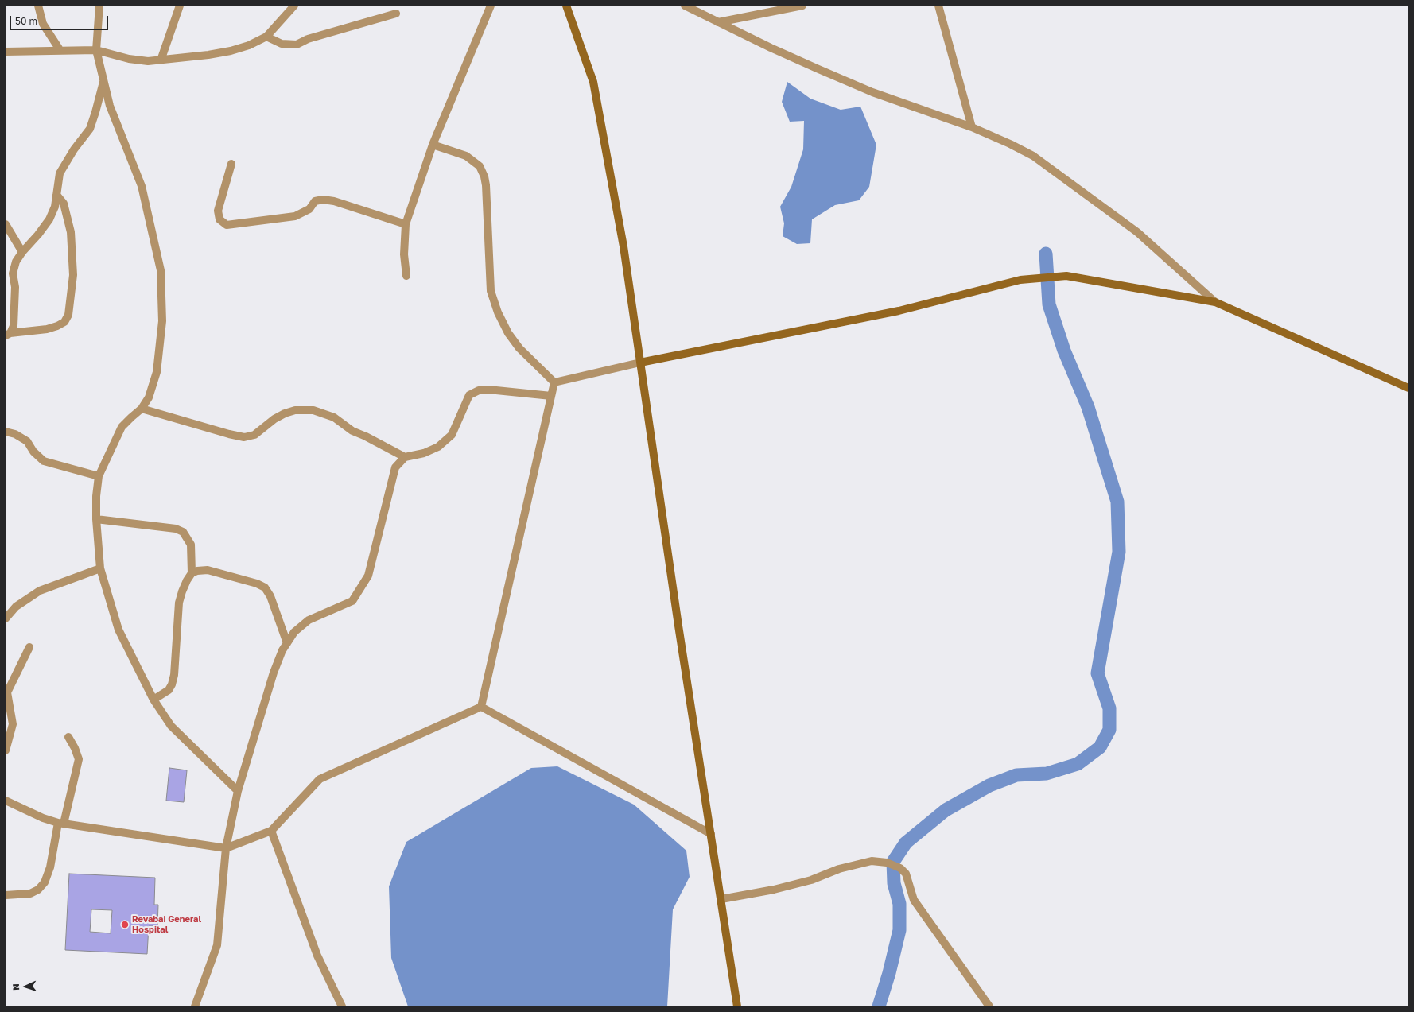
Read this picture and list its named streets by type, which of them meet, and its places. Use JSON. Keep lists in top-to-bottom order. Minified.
{"places":["Revabai General Hospital"],"scale_bar":"50 m","north":"left"}
